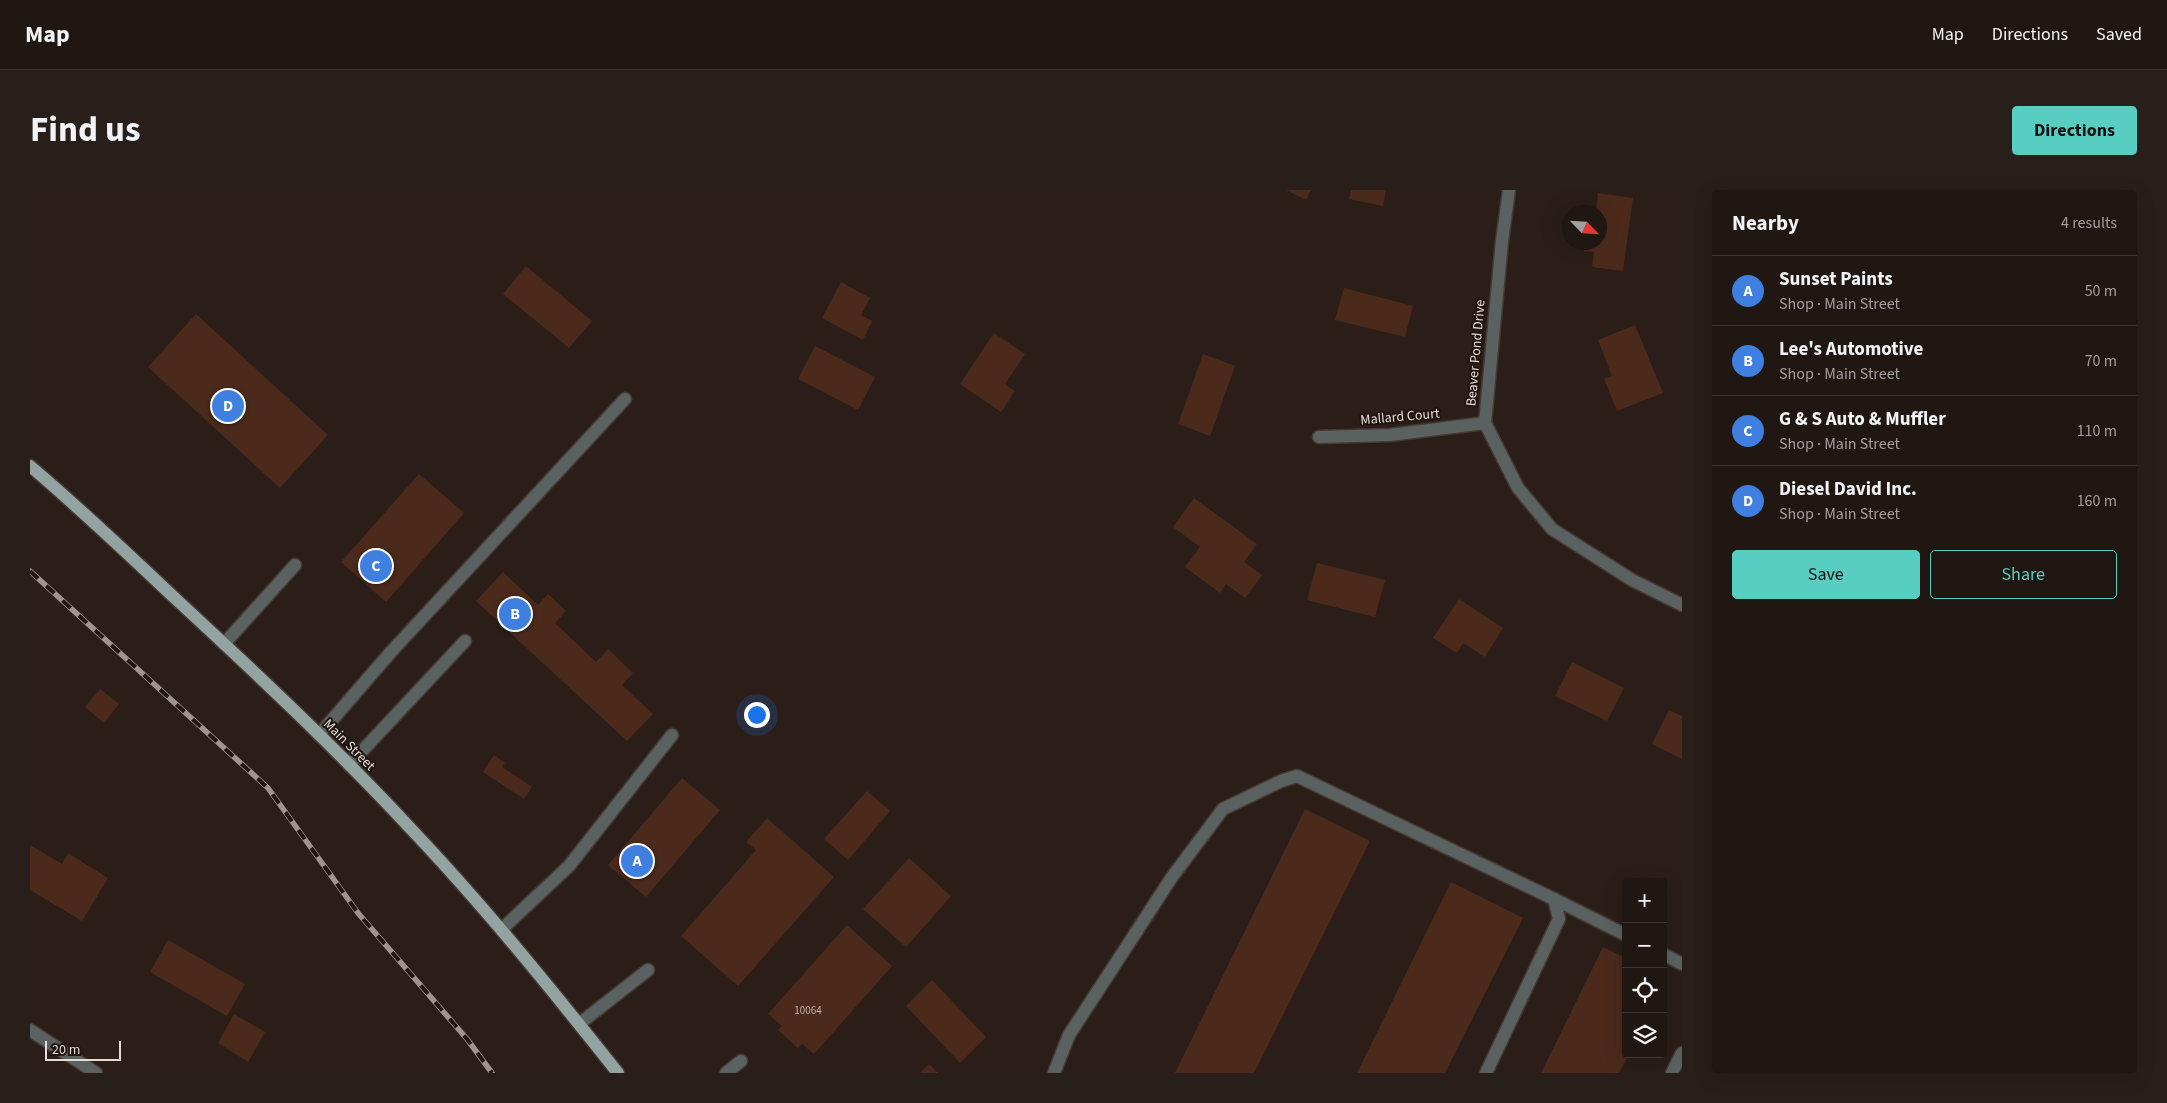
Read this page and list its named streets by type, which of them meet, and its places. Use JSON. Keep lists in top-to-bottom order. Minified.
{"streets":{"main road":["Main Street"],"street":["Beaver Pond Drive","Mallard Court"]},"crossings":[["Beaver Pond Drive","Mallard Court"]],"house_numbers":["10064"],"scale_bar":"20 m","north":"bottom right","page":{"header":"Map","nav":["Map","Directions","Saved"],"title":"Find us","buttons":["Directions",["Save","Share"]],"heading":["Nearby","4 results"],"list":[{"mark":"A","name":"Sunset Paints","note":"Shop · Main Street","value":"50 m"},{"mark":"B","name":"Lee's Automotive","note":"Shop · Main Street","value":"70 m"},{"mark":"C","name":"G & S Auto & Muffler","note":"Shop · Main Street","value":"110 m"},{"mark":"D","name":"Diesel David Inc.","note":"Shop · Main Street","value":"160 m"}],"pins":["D","C","B","A"],"map_buttons":["+","−"],"scale":"20 m"}}
